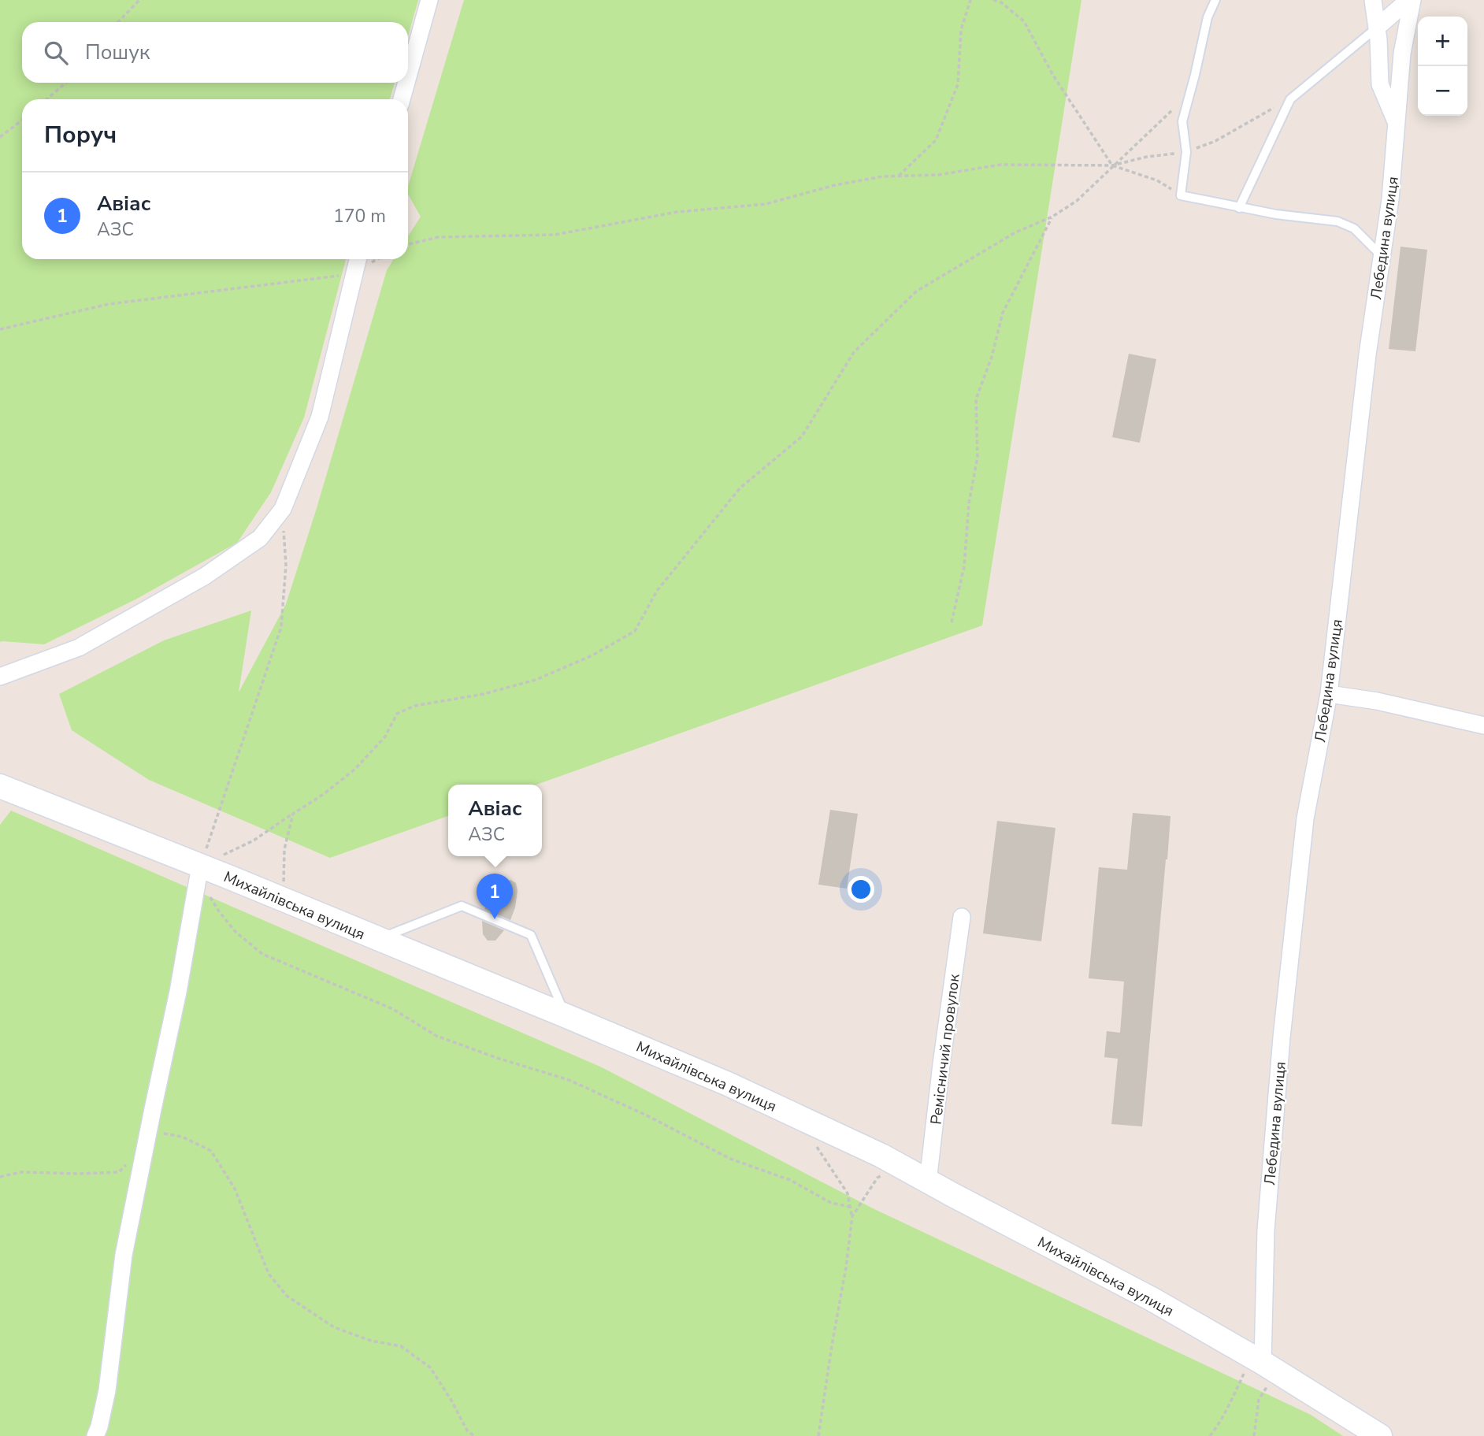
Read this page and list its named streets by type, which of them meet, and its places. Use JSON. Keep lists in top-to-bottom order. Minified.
{"streets":{"main road":["Михайлівська вулиця"],"street":["Лебедина вулиця","Ремісничий провулок"]},"crossings":[["Лебедина вулиця","Михайлівська вулиця"],["Михайлівська вулиця","Ремісничий провулок"]],"page":{"map_buttons":["+","−"],"search":"Пошук","heading":"Поруч","list":[{"mark":"1","name":"Авіас","note":"АЗС","value":"170 m"}],"popup":["Авіас","АЗС"],"pins":"1"}}
